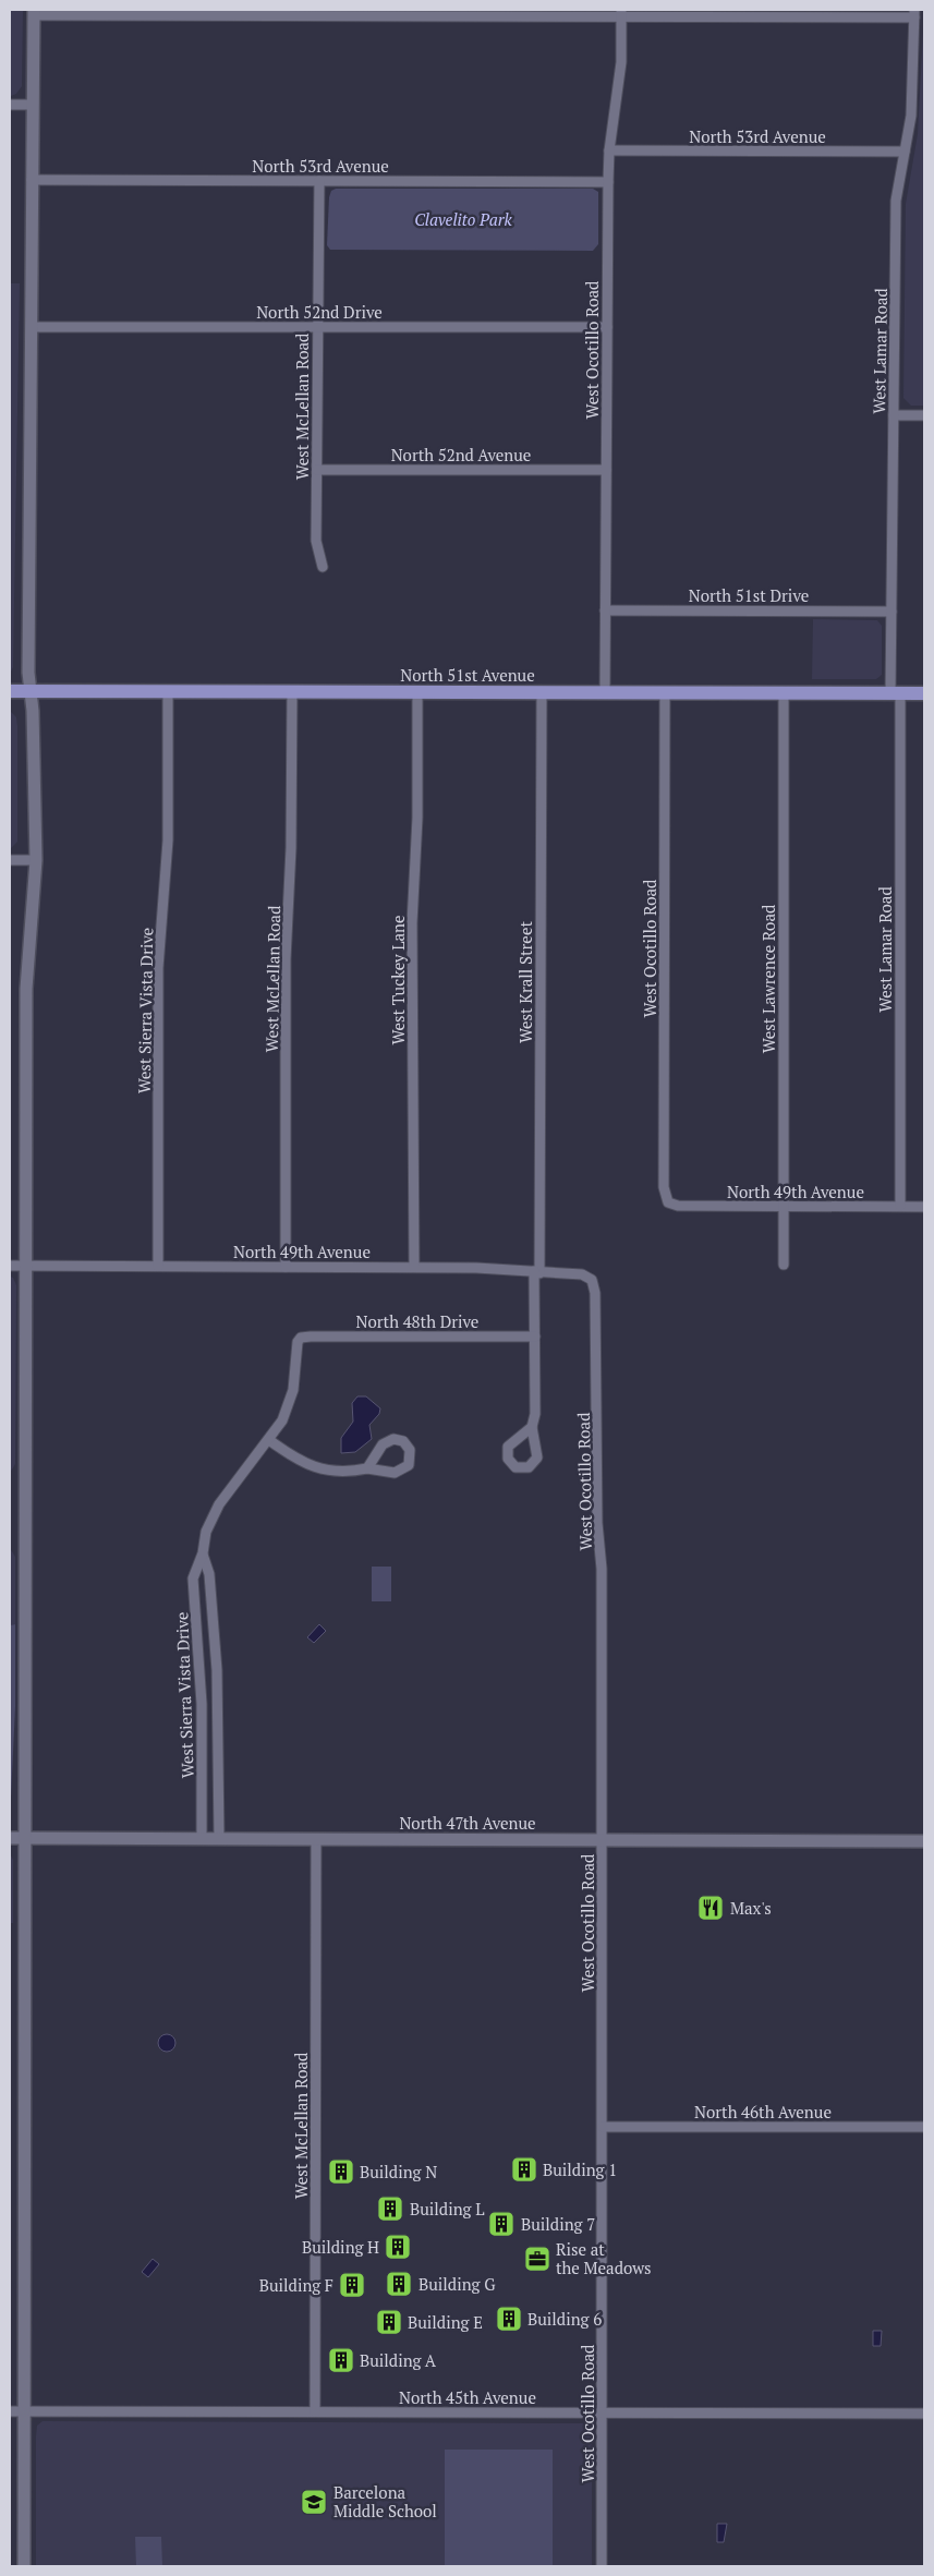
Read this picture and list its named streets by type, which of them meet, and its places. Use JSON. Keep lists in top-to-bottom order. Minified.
{"streets":{"main road":["North 51st Avenue"],"street":["North 53rd Avenue","North 52nd Drive","West Ocotillo Road","West Lamar Road","West McLellan Road","North 52nd Avenue","North 51st Drive","West Lawrence Road","West Tuckey Lane","West Krall Street","West Sierra Vista Drive","North 49th Avenue","North 48th Drive","North 47th Avenue","North 46th Avenue","North 45th Avenue"]},"crossings":[["North 53rd Avenue","West Ocotillo Road"],["North 53rd Avenue","West Lamar Road"],["North 53rd Avenue","West McLellan Road"],["North 52nd Drive","West Ocotillo Road"],["North 52nd Drive","West McLellan Road"],["West Ocotillo Road","North 52nd Avenue"],["West Ocotillo Road","North 51st Drive"],["West Ocotillo Road","North 51st Avenue"],["West Ocotillo Road","North 49th Avenue"],["West Ocotillo Road","North 47th Avenue"],["West Ocotillo Road","North 46th Avenue"],["West Ocotillo Road","North 45th Avenue"],["West Lamar Road","North 51st Drive"],["West Lamar Road","North 51st Avenue"],["West Lamar Road","North 49th Avenue"],["West McLellan Road","North 52nd Avenue"],["West McLellan Road","North 51st Avenue"],["West McLellan Road","North 49th Avenue"],["West McLellan Road","North 47th Avenue"],["West McLellan Road","North 45th Avenue"],["North 51st Avenue","West Lawrence Road"],["North 51st Avenue","West Tuckey Lane"],["North 51st Avenue","West Krall Street"],["North 51st Avenue","West Sierra Vista Drive"],["West Lawrence Road","North 49th Avenue"],["West Tuckey Lane","North 49th Avenue"],["West Krall Street","North 49th Avenue"],["West Krall Street","North 48th Drive"],["West Sierra Vista Drive","North 49th Avenue"],["West Sierra Vista Drive","North 48th Drive"],["West Sierra Vista Drive","North 47th Avenue"]],"parks":["Clavelito Park"],"places":{"restaurant":["Max's"],"building":["Building 1","Building N","Building L","Building 7","Building H","Building G","Building F","Building 6","Building E","Building A"],"office":["Rise at the Meadows"],"school or university":["Barcelona Middle School"]}}
